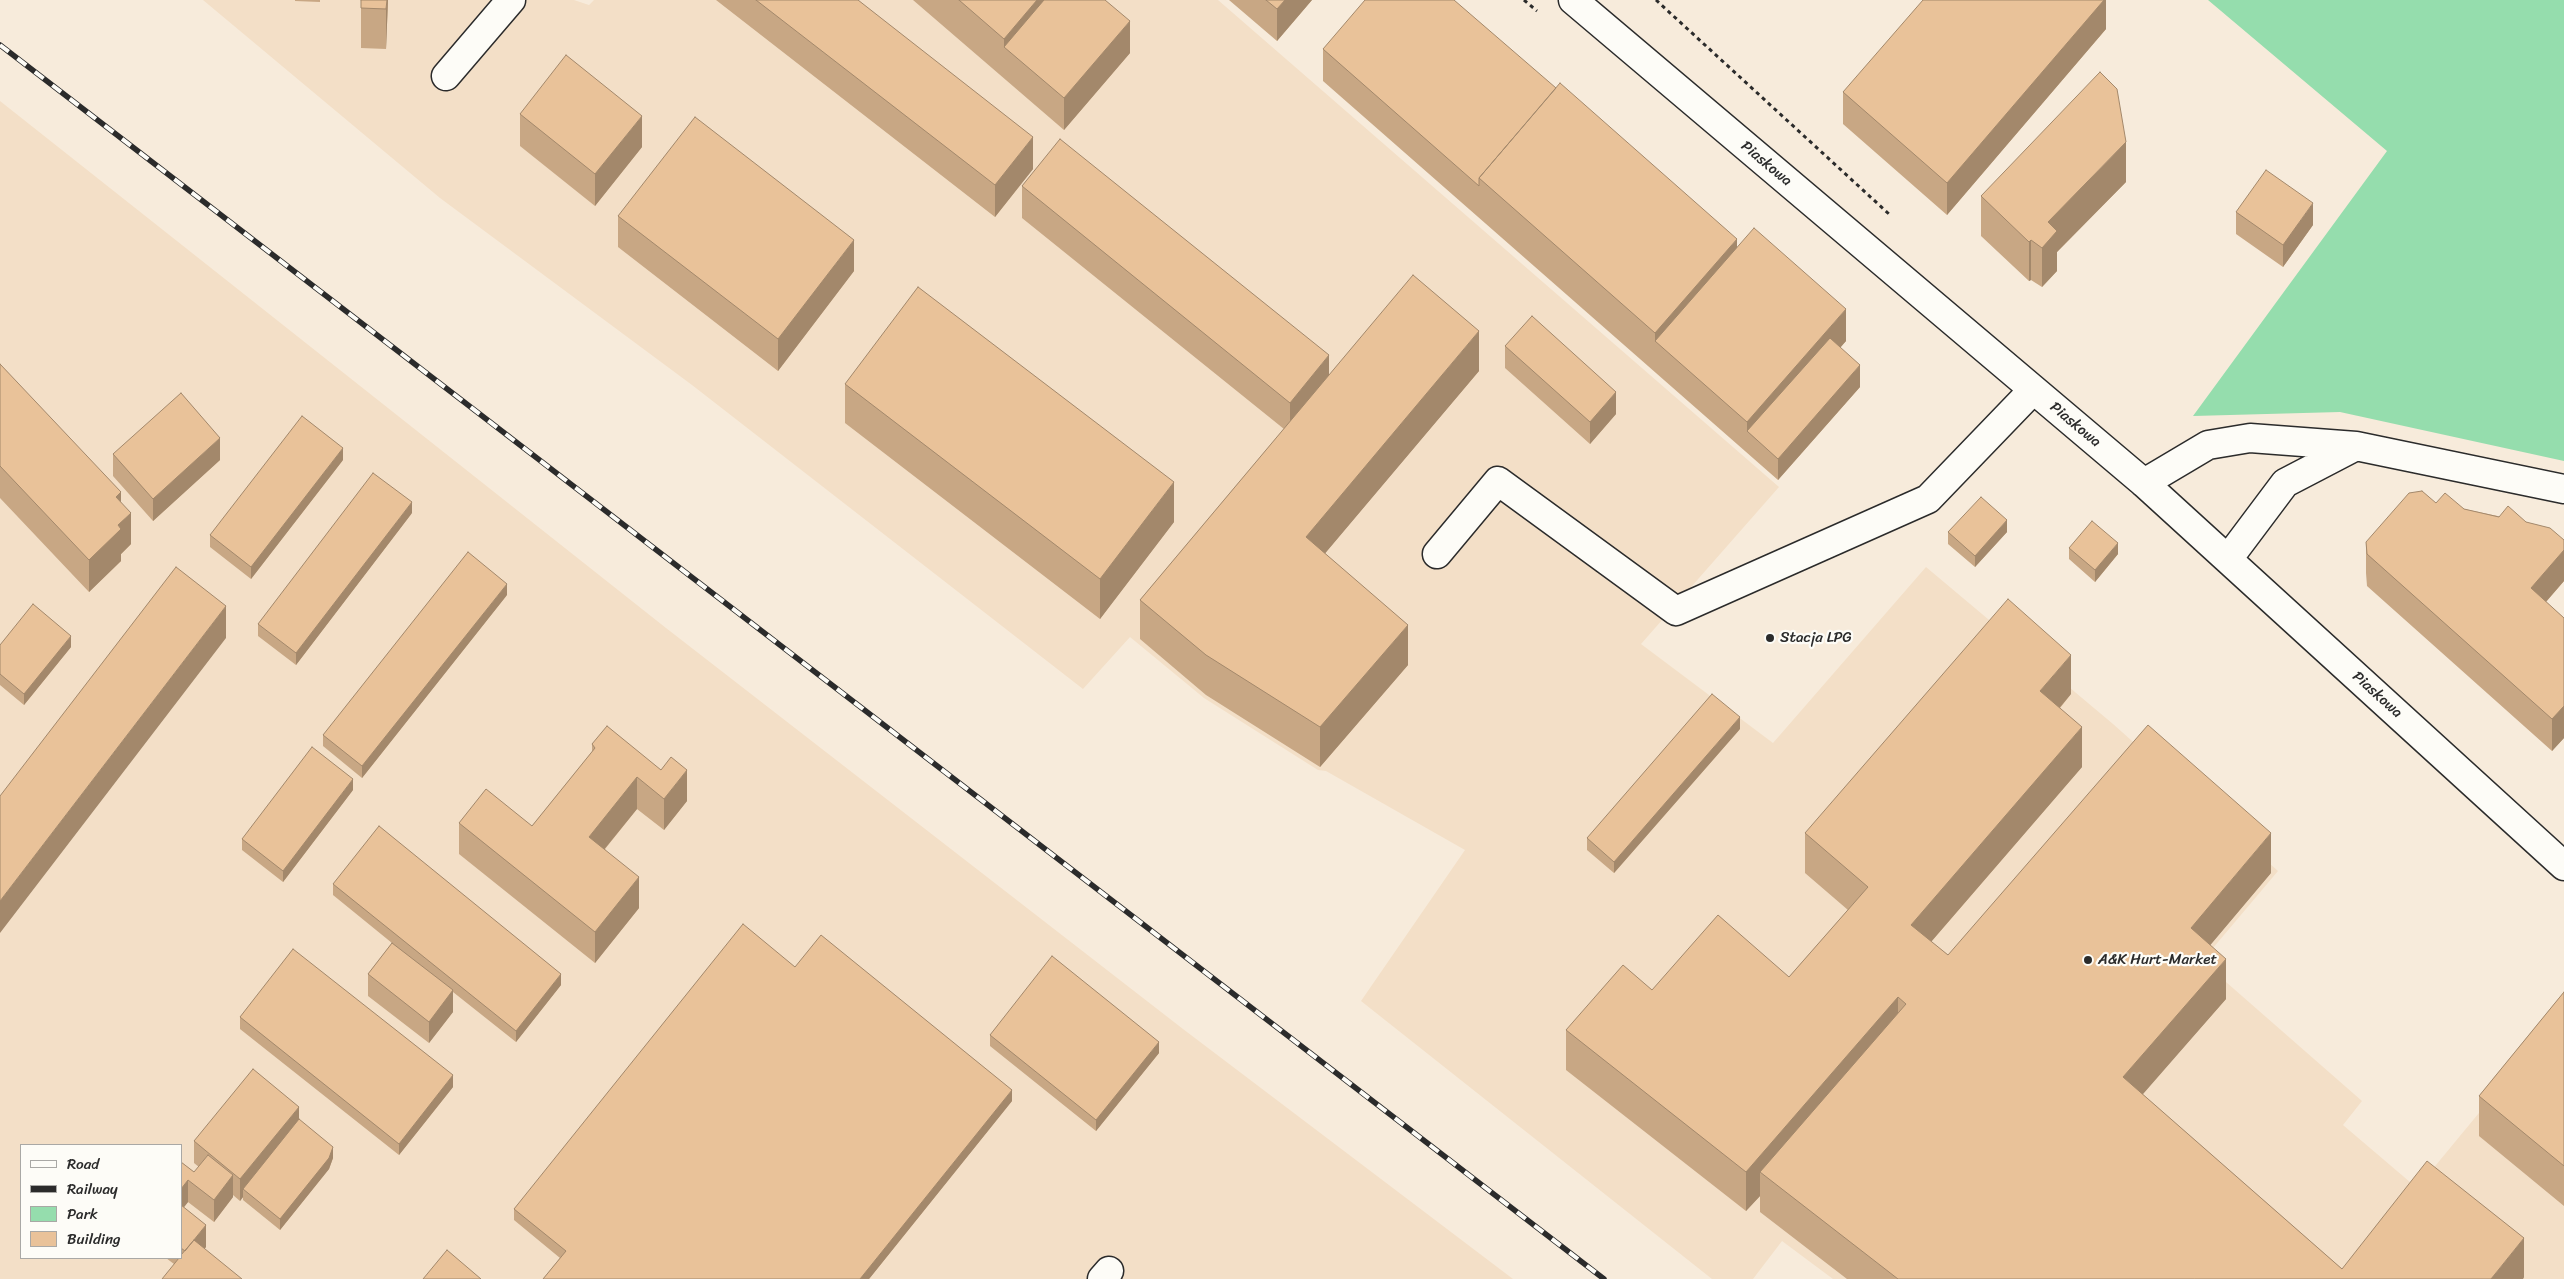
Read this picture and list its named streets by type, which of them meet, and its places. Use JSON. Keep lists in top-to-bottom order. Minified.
{"streets":{"street":["Piaskowa"]},"places":["Stacja LPG","A&K Hurt-Market"],"legend":["Road","Railway","Park","Building"]}
